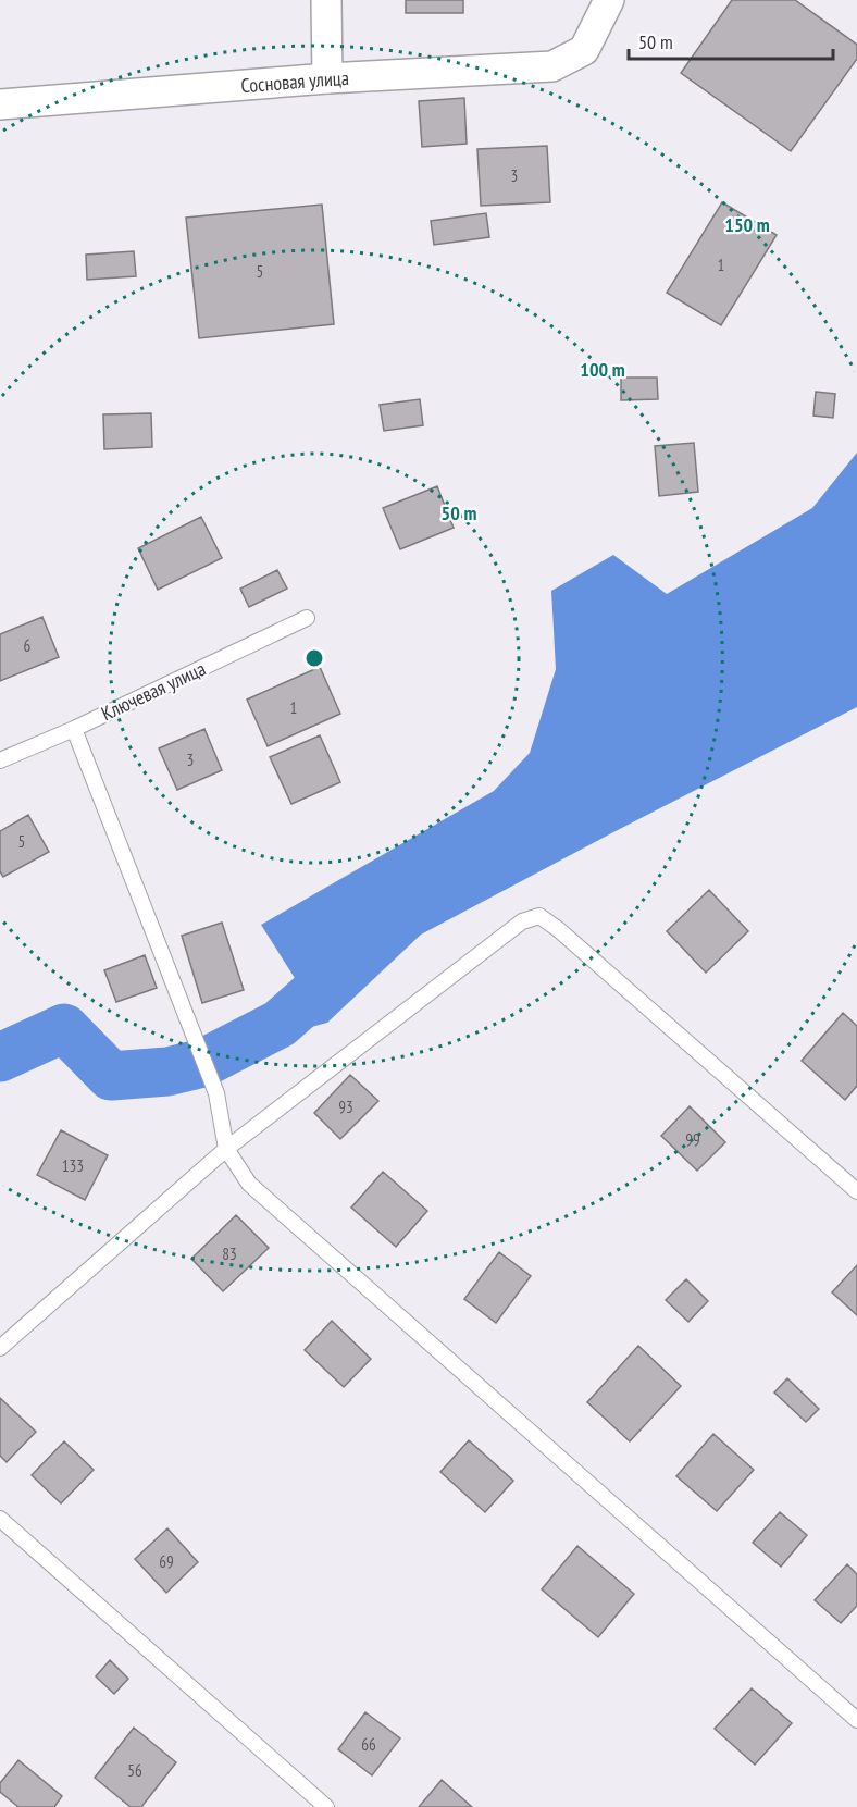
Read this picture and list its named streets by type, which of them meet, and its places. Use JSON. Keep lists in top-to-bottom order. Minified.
{"streets":{"street":["Сосновая улица"],"lane":["Ключевая улица"]},"house_numbers":["3","1","5","6","1","3","5","93","99","133","83","69","66","56"],"scale_bar":"50 m","rings":["150 m","100 m","50 m"]}
